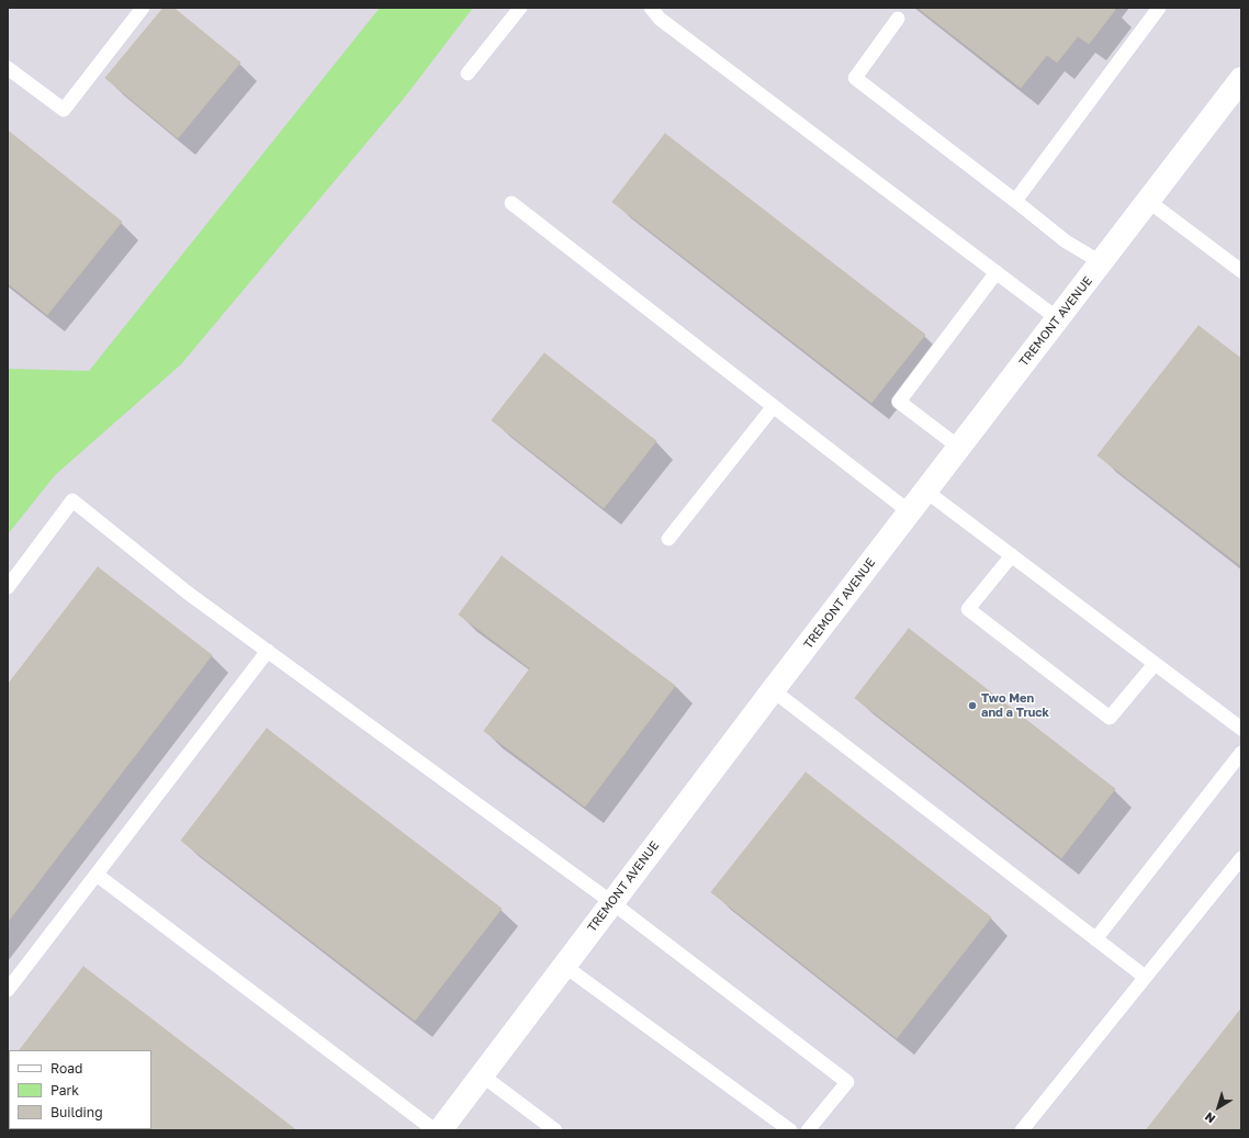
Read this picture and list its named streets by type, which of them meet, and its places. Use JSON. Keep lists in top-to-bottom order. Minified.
{"streets":{"street":["TREMONT AVENUE"]},"places":["Two Men and a Truck"],"legend":["Road","Park","Building"],"north":"bottom left"}
